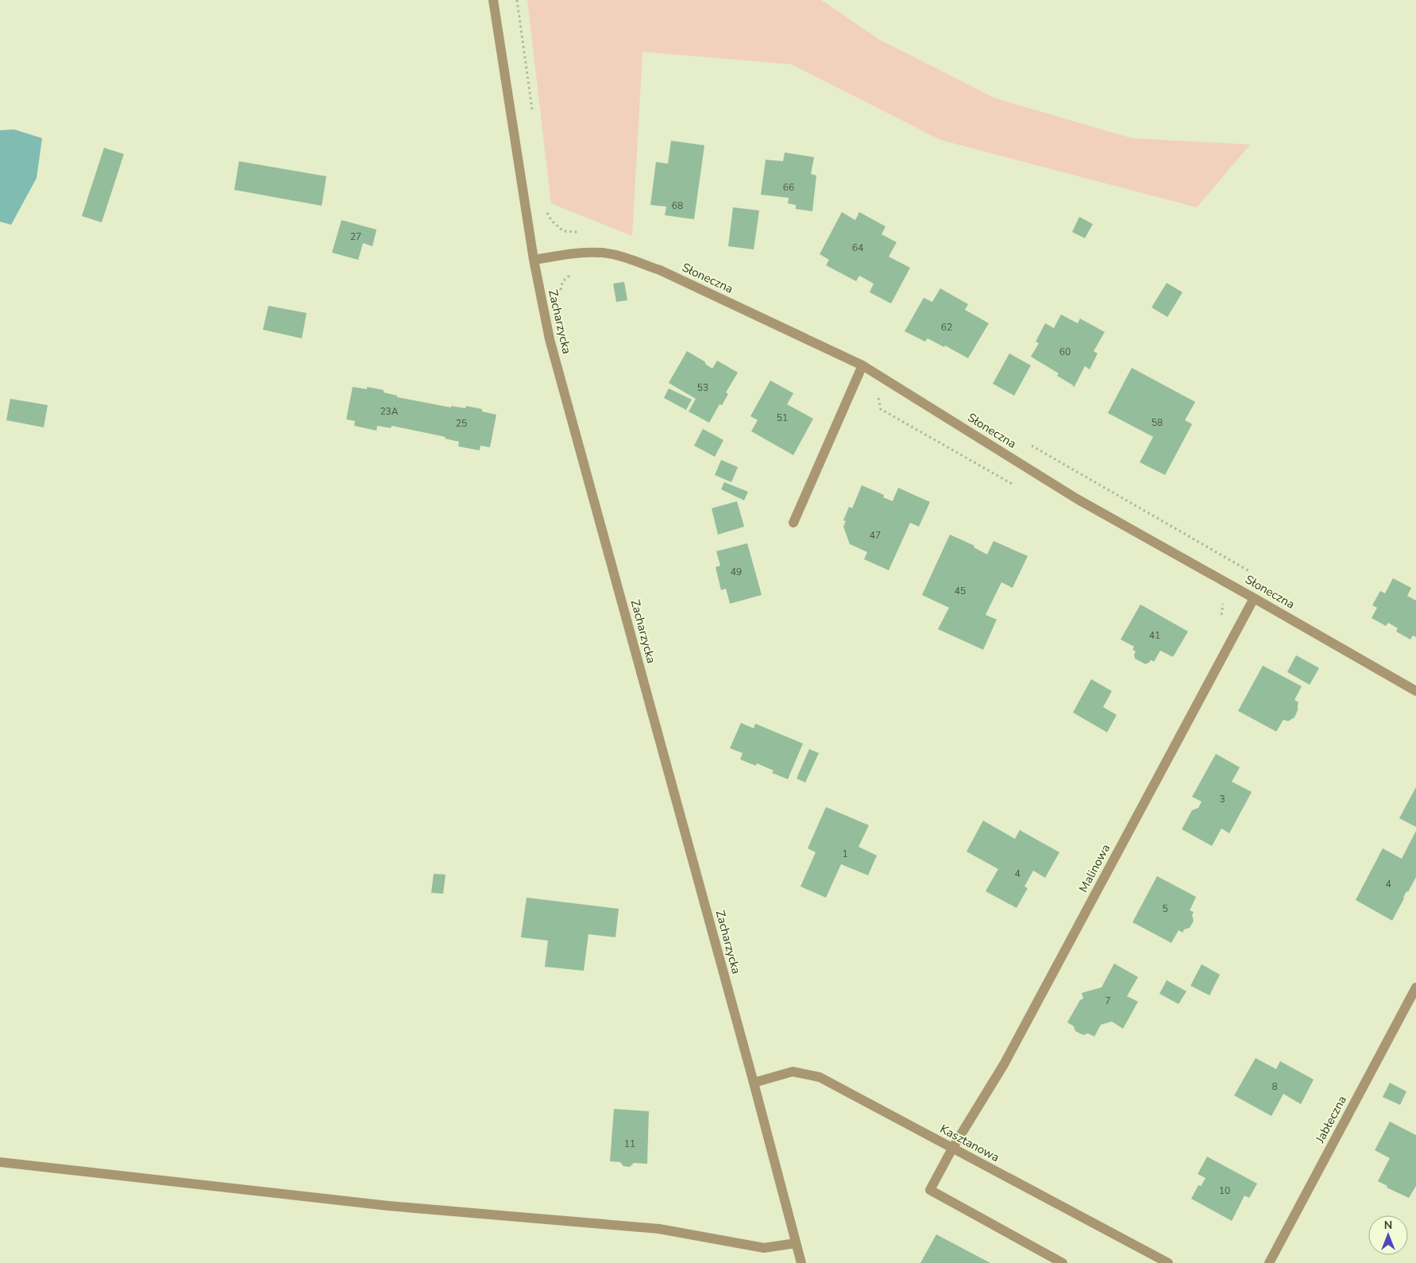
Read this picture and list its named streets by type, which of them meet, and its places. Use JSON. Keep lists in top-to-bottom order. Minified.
{"streets":{"street":["Słoneczna","Zacharzycka","Malinowa","Jabłeczna","Kasztanowa"]},"crossings":[["Słoneczna","Zacharzycka"],["Słoneczna","Malinowa"],["Zacharzycka","Kasztanowa"],["Malinowa","Kasztanowa"]],"house_numbers":["66","68","27","64","62","60","53","23A","51","58","25","47","49","45","41","3","1","4","4","5","7","8","11","10"],"north":"top"}
